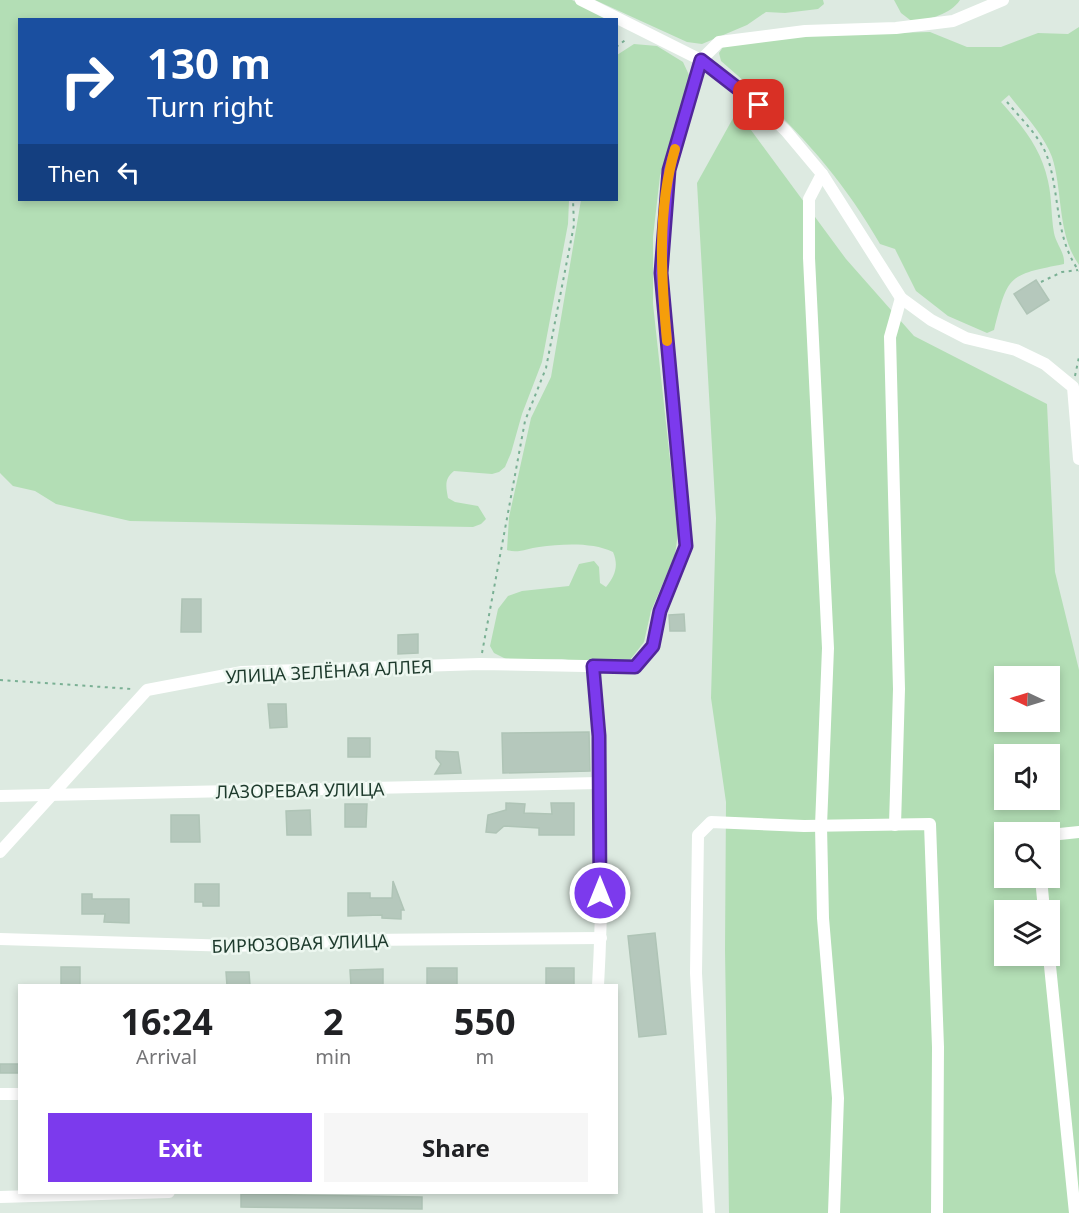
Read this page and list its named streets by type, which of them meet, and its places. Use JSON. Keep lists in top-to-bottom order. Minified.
{"streets":{"street":["УЛИЦА ЗЕЛЁНАЯ АЛЛЕЯ","ЛАЗОРЕВАЯ УЛИЦА","БИРЮЗОВАЯ УЛИЦА"]},"north":"left","page":{"turn":["130 m","Turn right"],"then":"Then","eta":["16:24","Arrival","2","min","550","m"],"buttons":["Exit","Share"]}}
